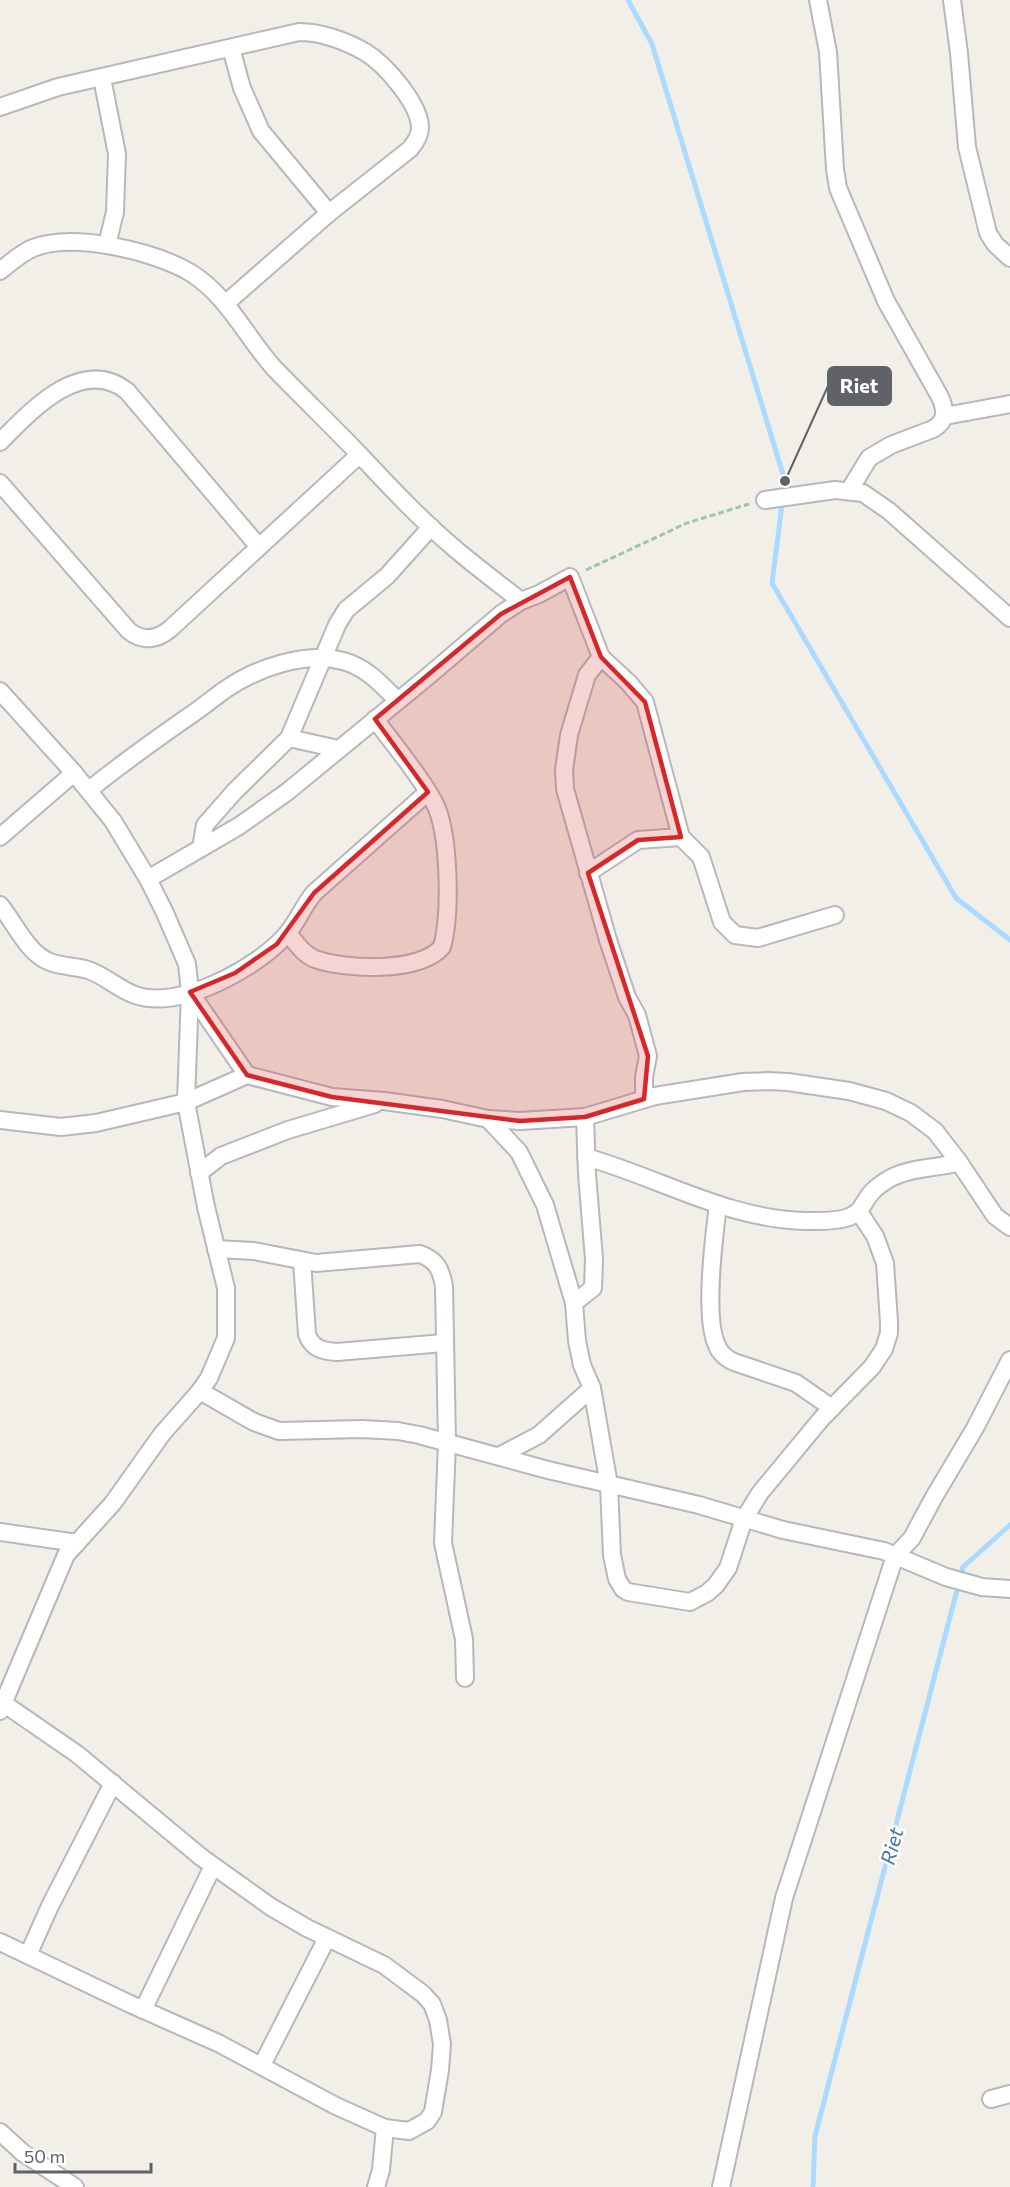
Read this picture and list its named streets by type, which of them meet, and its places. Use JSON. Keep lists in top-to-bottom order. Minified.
{"water":["Riet"],"places":["Riet"],"scale_bar":"50 m"}
